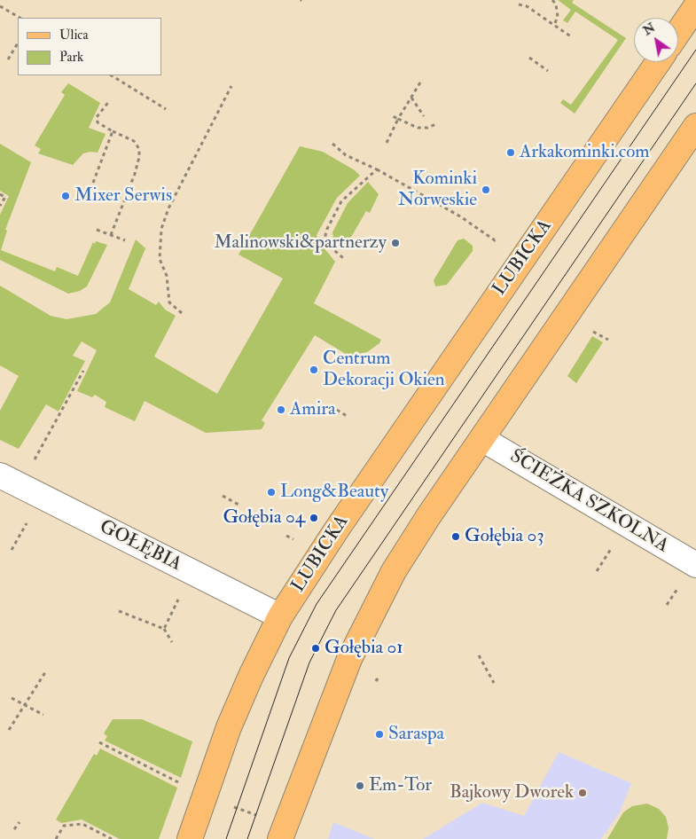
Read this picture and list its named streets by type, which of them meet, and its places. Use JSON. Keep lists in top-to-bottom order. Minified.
{"streets":{"main road":["LUBICKA"],"street":["ŚCIEŻKA SZKOLNA","GOŁĘBIA"]},"crossings":[["LUBICKA","GOŁĘBIA"]],"places":["Arkakominki.com","Kominki Norweskie","Mixer Serwis","Malinowski&partnerzy","Centrum Dekoracji Okien","Amira","Long&Beauty","Gołębia 04","Gołębia 03","Gołębia 01","Saraspa","Em-Tor","Bajkowy Dworek"],"legend":["Ulica","Park"],"north":"top left"}
